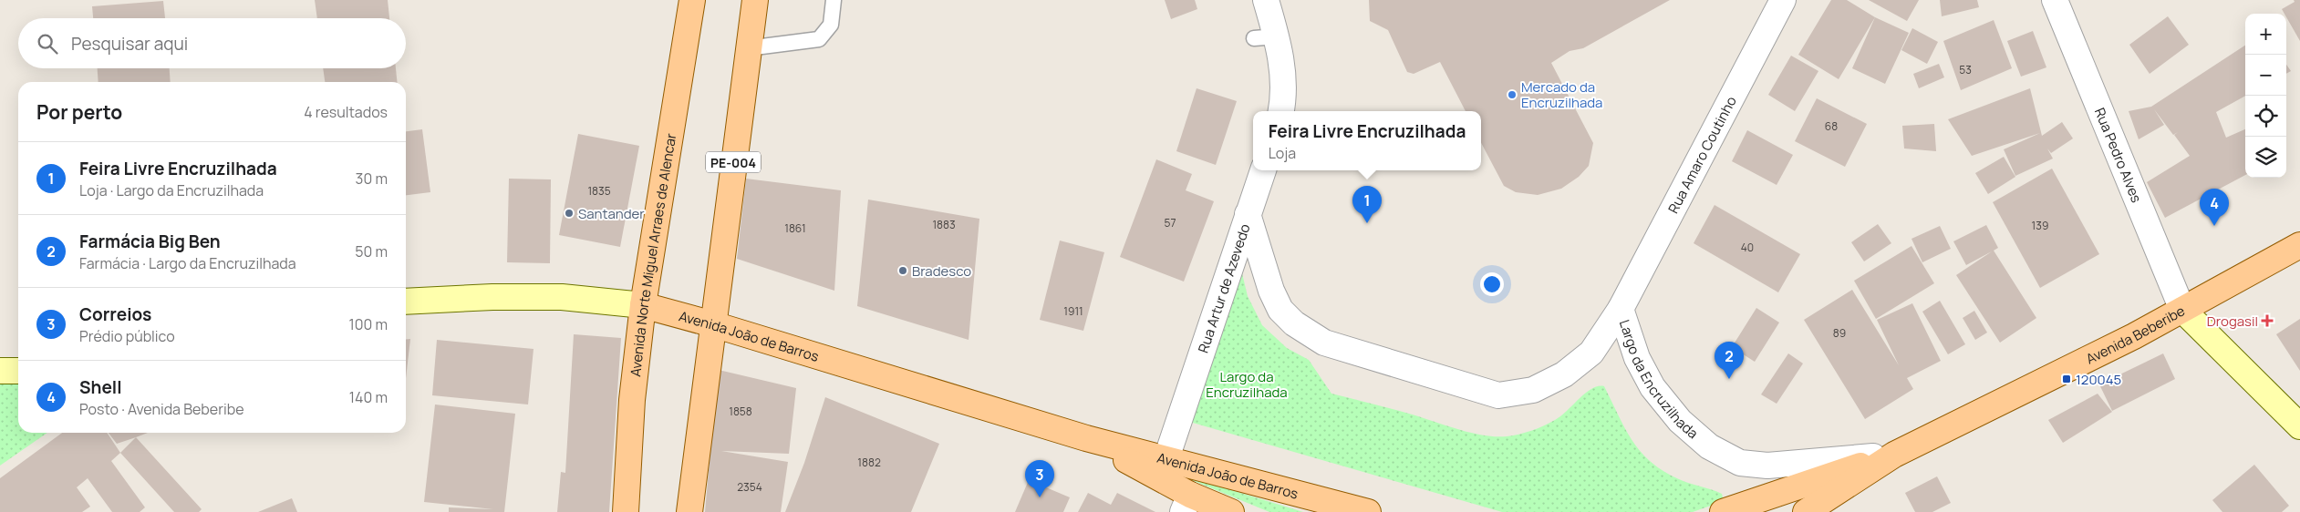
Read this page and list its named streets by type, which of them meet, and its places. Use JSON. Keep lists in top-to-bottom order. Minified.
{"streets":{"main road":["PE-004","Avenida Norte Miguel Arraes de Alencar","Avenida Beberibe","Avenida João de Barros"],"street":["Rua Amaro Coutinho","Rua Pedro Alves","Rua Artur de Azevedo","Largo da Encruzilhada"]},"crossings":[["Rua Amaro Coutinho","Largo da Encruzilhada"],["Rua Pedro Alves","Avenida Beberibe"],["PE-004","Avenida João de Barros"],["Avenida Norte Miguel Arraes de Alencar","Avenida João de Barros"],["Rua Artur de Azevedo","Avenida João de Barros"],["Rua Artur de Azevedo","Largo da Encruzilhada"],["Avenida Beberibe","Largo da Encruzilhada"]],"parks":["Largo da Encruzilhada"],"places":{"other":["Mercado da Encruzilhada","Santander","Bradesco"],"health":["Drogasil"],"transit":["120045"]},"house_numbers":["53","68","1835","57","1883","139","1861","40","1911","89","1858","1882","2354"],"page":{"map_buttons":["+","−"],"search":"Pesquisar aqui","heading":["Por perto","4 resultados"],"popup":["Feira Livre Encruzilhada","Loja"],"list":[{"mark":"1","name":"Feira Livre Encruzilhada","note":"Loja · Largo da Encruzilhada","value":"30 m"},{"mark":"2","name":"Farmácia Big Ben","note":"Farmácia · Largo da Encruzilhada","value":"50 m"},{"mark":"3","name":"Correios","note":"Prédio público","value":"100 m"},{"mark":"4","name":"Shell","note":"Posto · Avenida Beberibe","value":"140 m"}],"pins":["1","4","2","3"]}}
